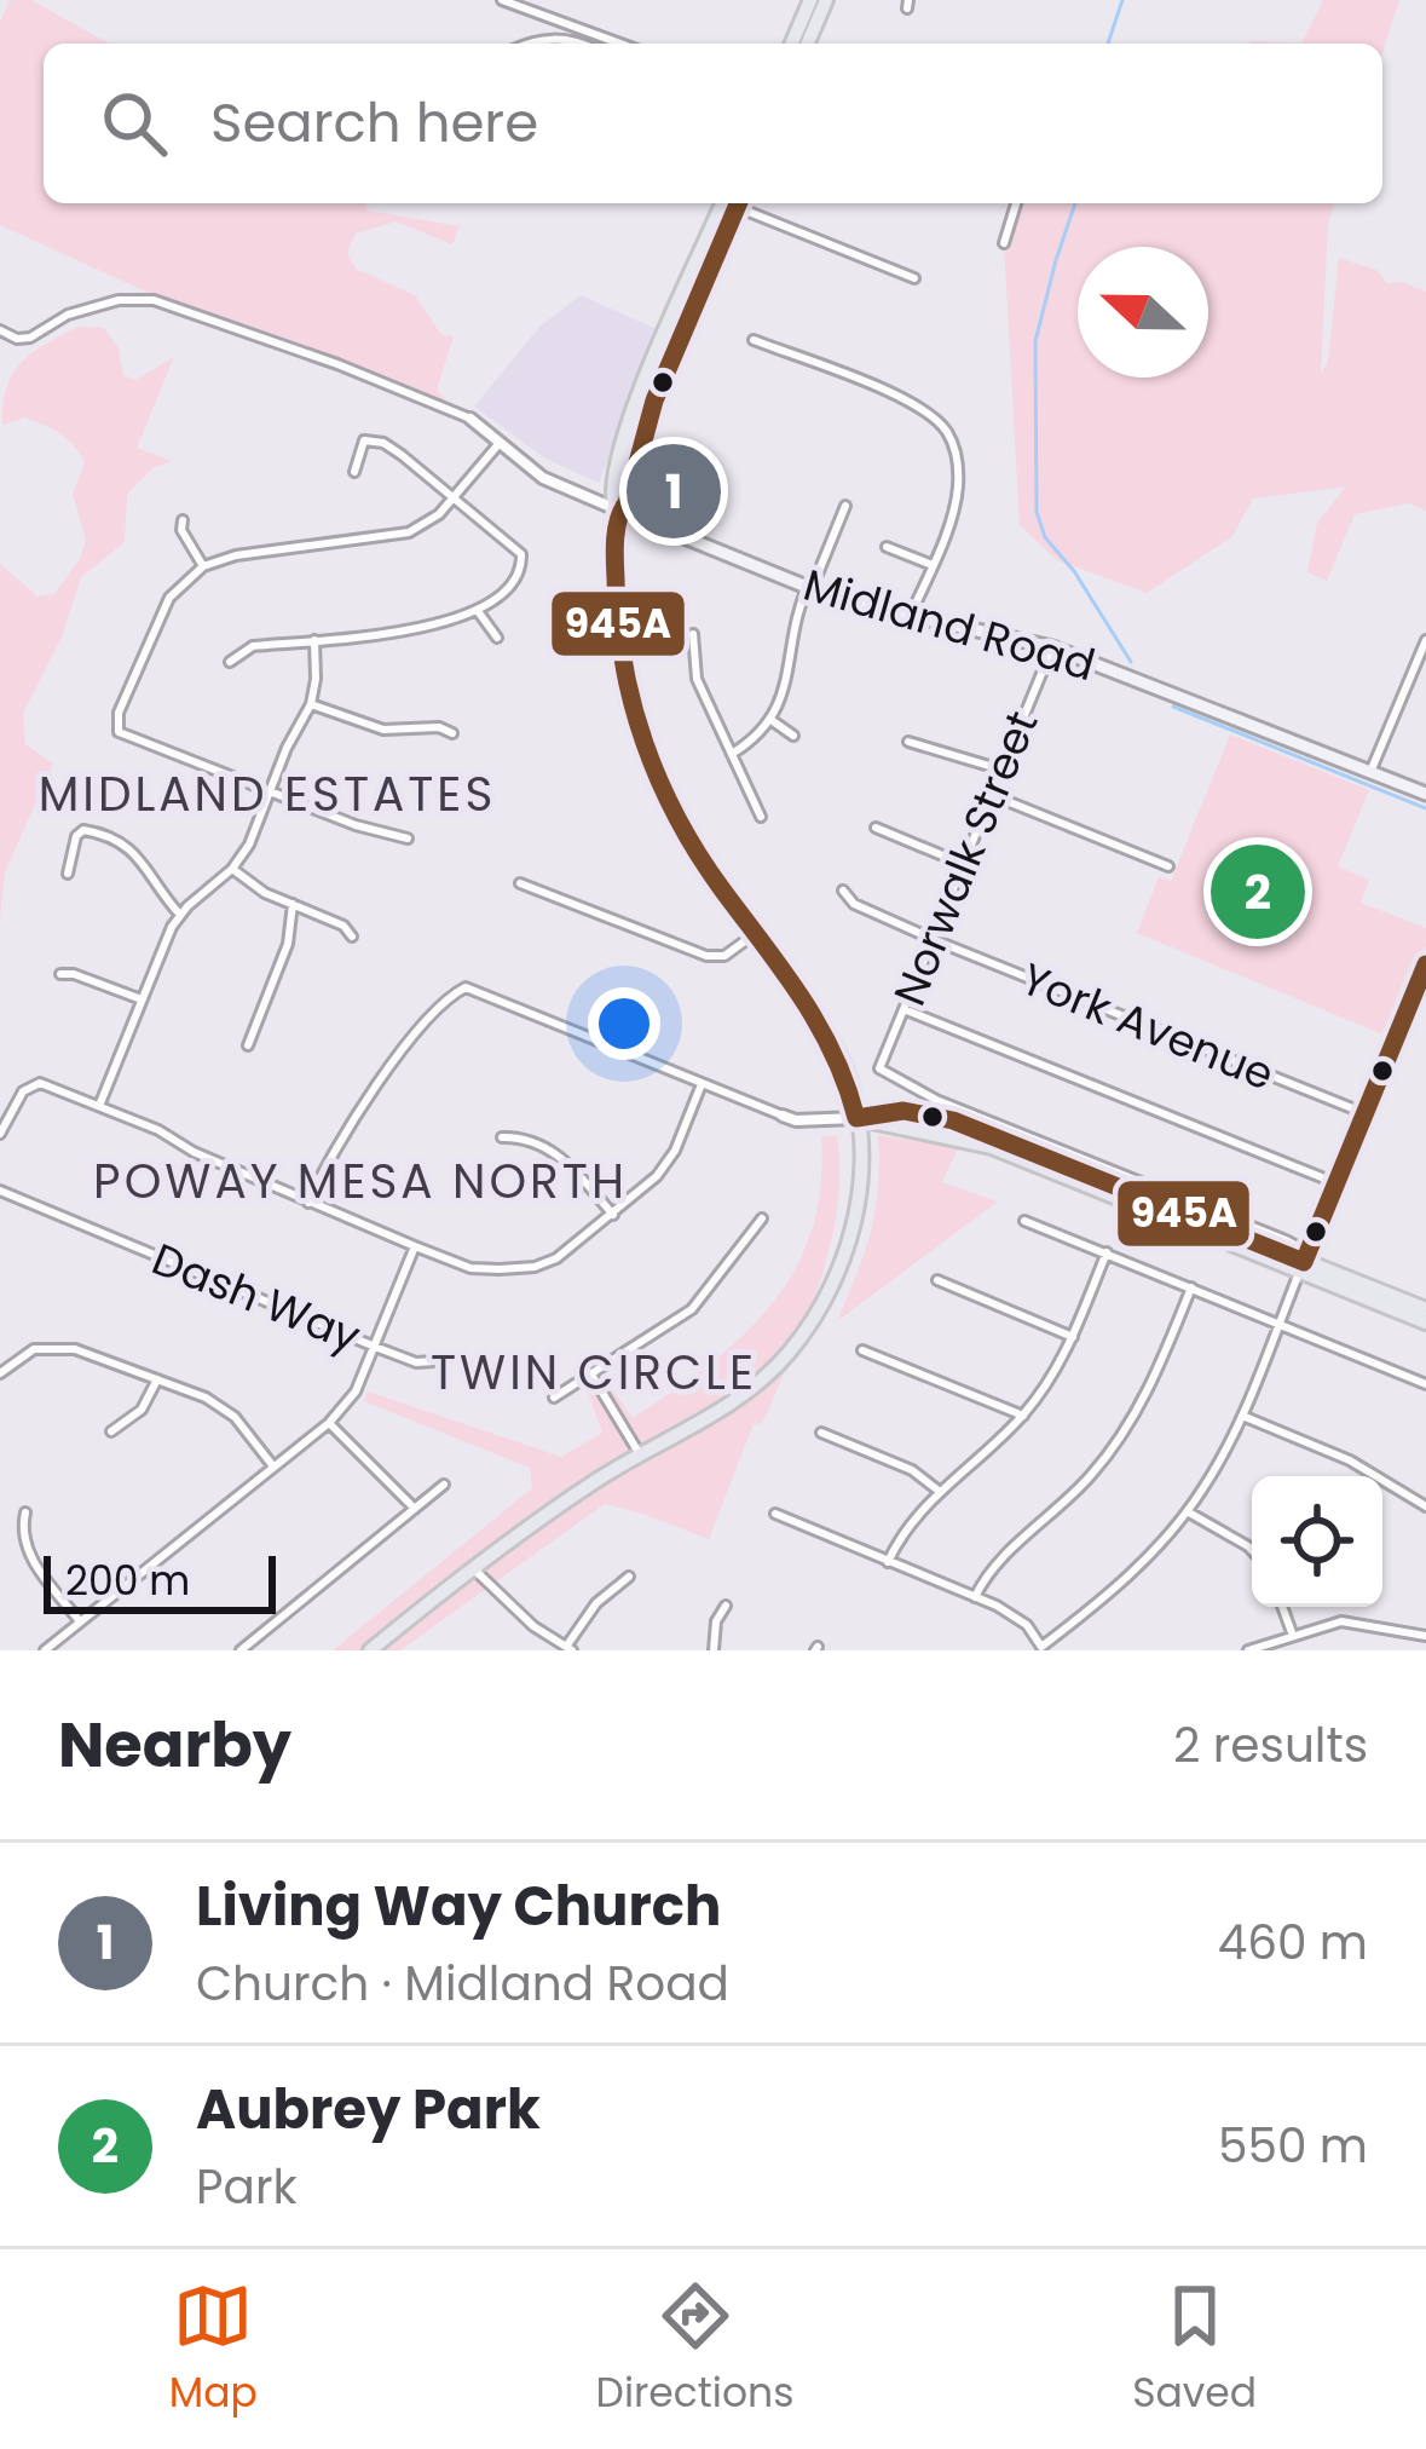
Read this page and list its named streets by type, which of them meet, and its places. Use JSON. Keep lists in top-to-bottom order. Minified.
{"streets":{"main road":["Midland Road"],"street":["Norwalk Street","York Avenue","Dash Way"]},"crossings":[["Midland Road","Norwalk Street"],["Norwalk Street","York Avenue"]],"districts":["MIDLAND ESTATES","POWAY MESA NORTH","TWIN CIRCLE"],"lines":["transit line 945A"],"scale_bar":"200 m","north":"left","page":{"search":"Search here","pins":["1","2"],"scale":"200 m","heading":["Nearby","2 results"],"list":[{"mark":"1","name":"Living Way Church","note":"Church · Midland Road","value":"460 m"},{"mark":"2","name":"Aubrey Park","note":"Park","value":"550 m"}],"nav":["Map","Directions","Saved"]}}
